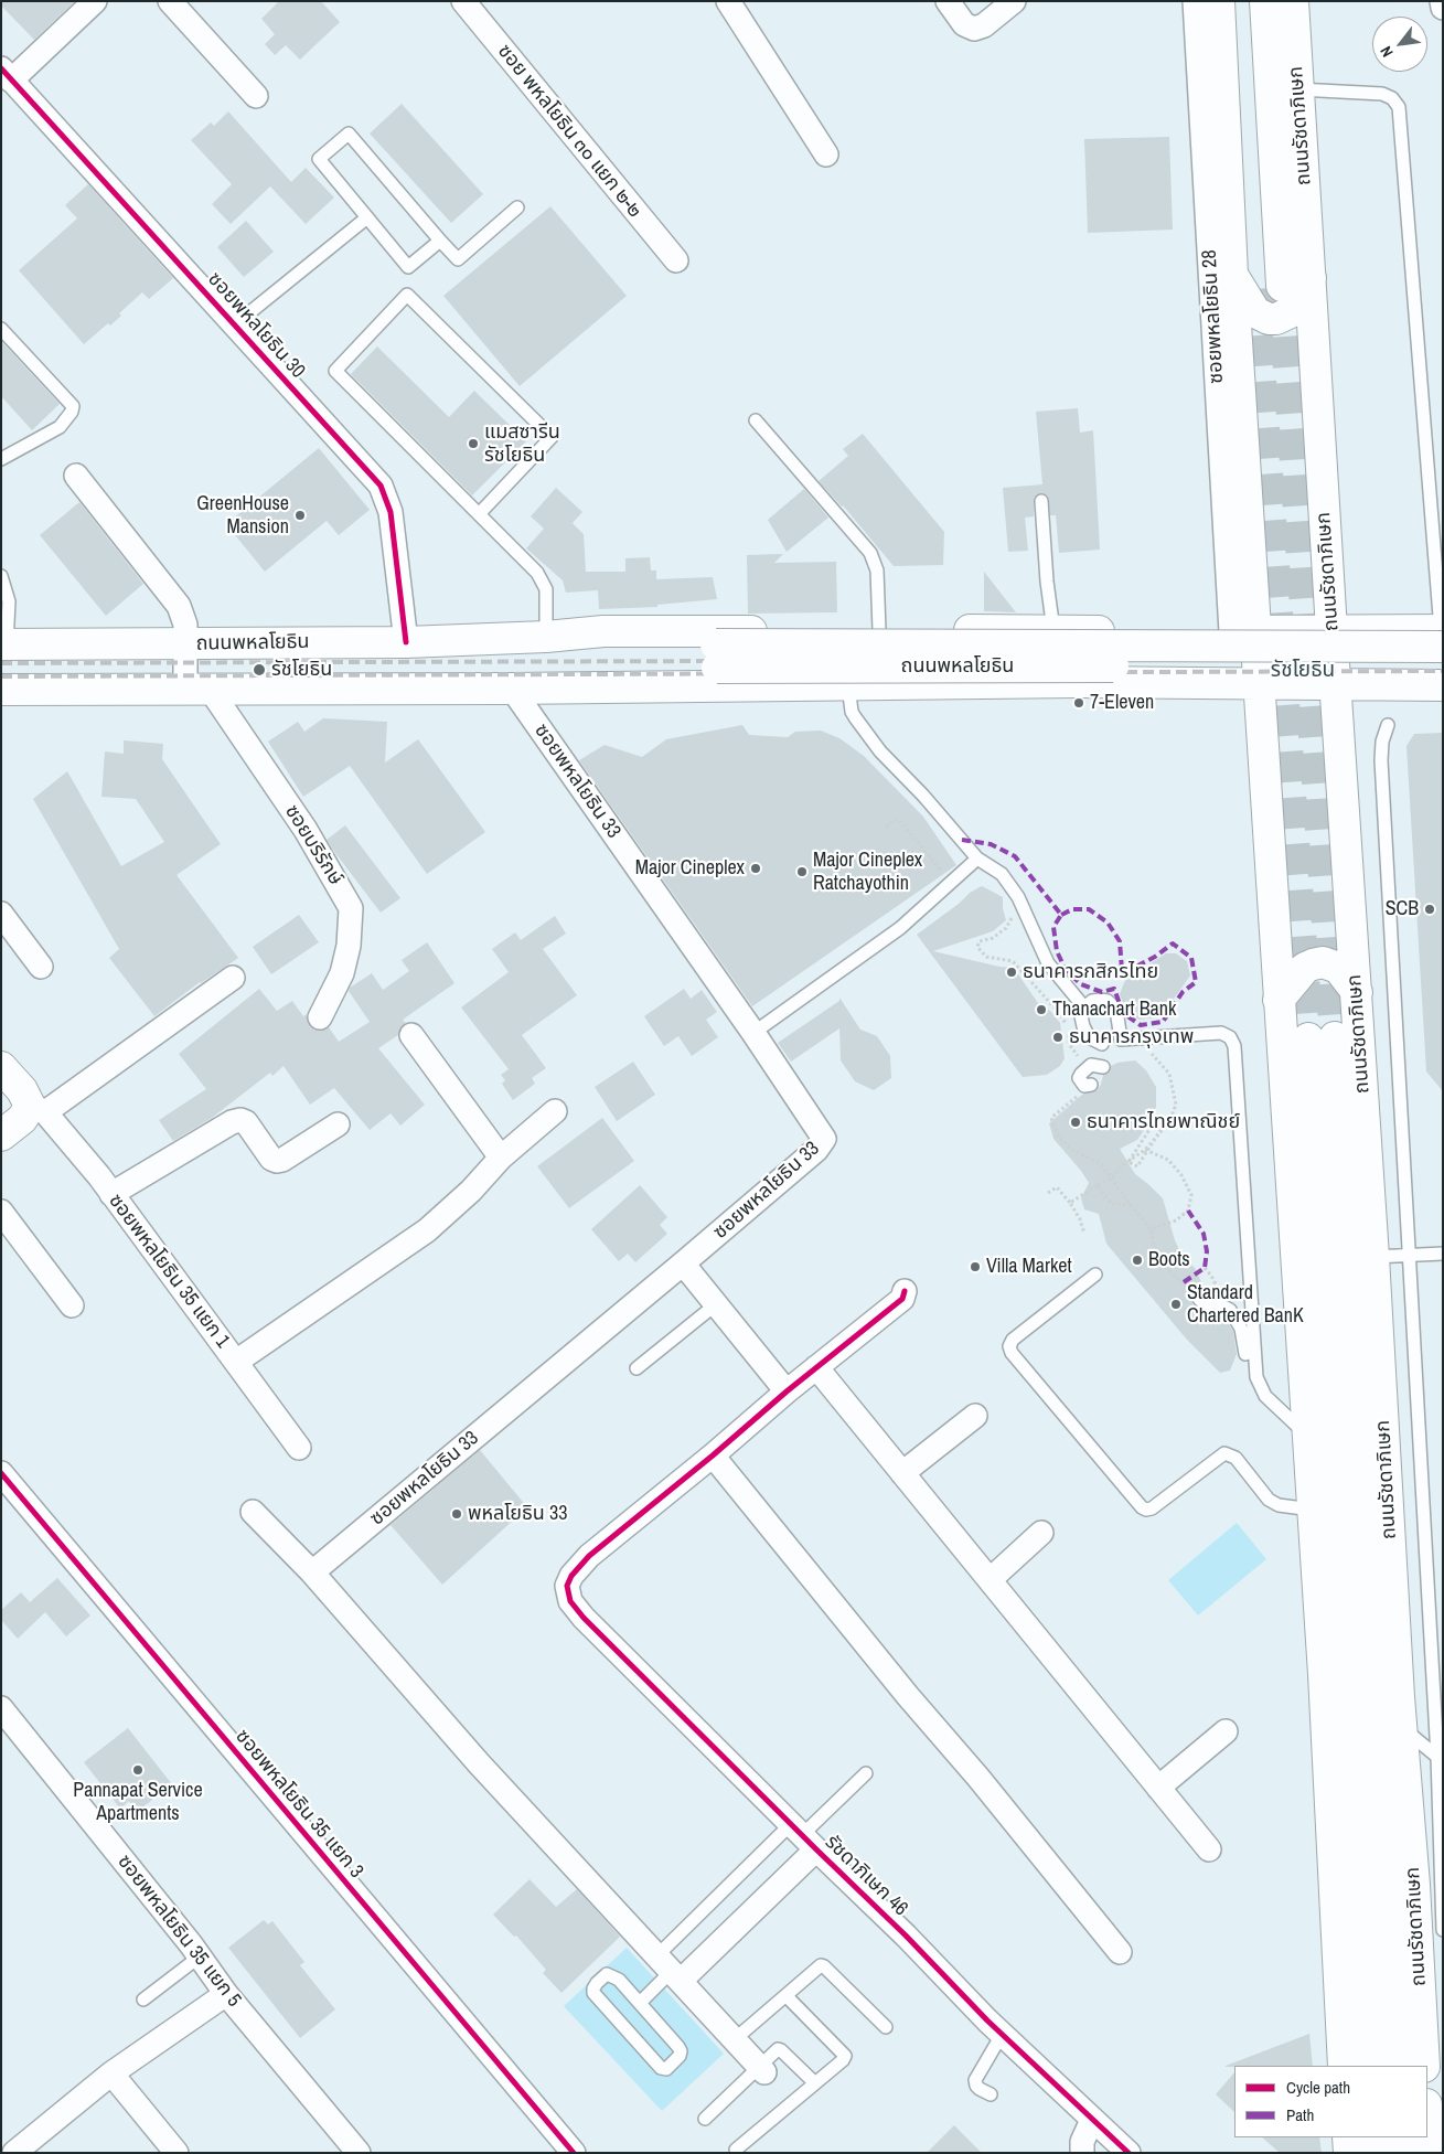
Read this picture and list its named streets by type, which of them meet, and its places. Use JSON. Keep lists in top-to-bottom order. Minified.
{"streets":{"main road":["ถนนรัชดาภิเษก","ถนนพหลโยธิน"],"street":["ซอย พหลโยธิน ๓๐ แยก ๒-๒","ซอยพหลโยธิน 28","ซอยพหลโยธิน 30","ซอยพหลโยธิน 33","ซอยบริรักษ์","ซอยพหลโยธิน 35 แยก 1","ซอยพหลโยธิน 35 แยก 3","รัชดาภิเษก 46","ซอยพหลโยธิน 35 แยก 5"]},"crossings":[["ถนนรัชดาภิเษก","ซอยพหลโยธิน 28"],["ถนนรัชดาภิเษก","ถนนพหลโยธิน"],["ซอยพหลโยธิน 28","ถนนพหลโยธิน"],["ซอยพหลโยธิน 30","ถนนพหลโยธิน"],["ถนนพหลโยธิน","ซอยพหลโยธิน 33"],["ถนนพหลโยธิน","ซอยบริรักษ์"]],"districts":["รัชโยธิน"],"places":["แมสซารีน รัชโยธิน","GreenHouse Mansion","รัชโยธิน","7-Eleven","Major Cineplex","Major Cineplex Ratchayothin","SCB","ธนาคารกสิกรไทย","Thanachart Bank","ธนาคารกรุงเทพ","ธนาคารไทยพาณิชย์","Boots","Villa Market","Standard Chartered BanK","พหลโยธิน 33","Pannapat Service Apartments"],"legend":["Cycle path","Path"],"north":"bottom left"}
